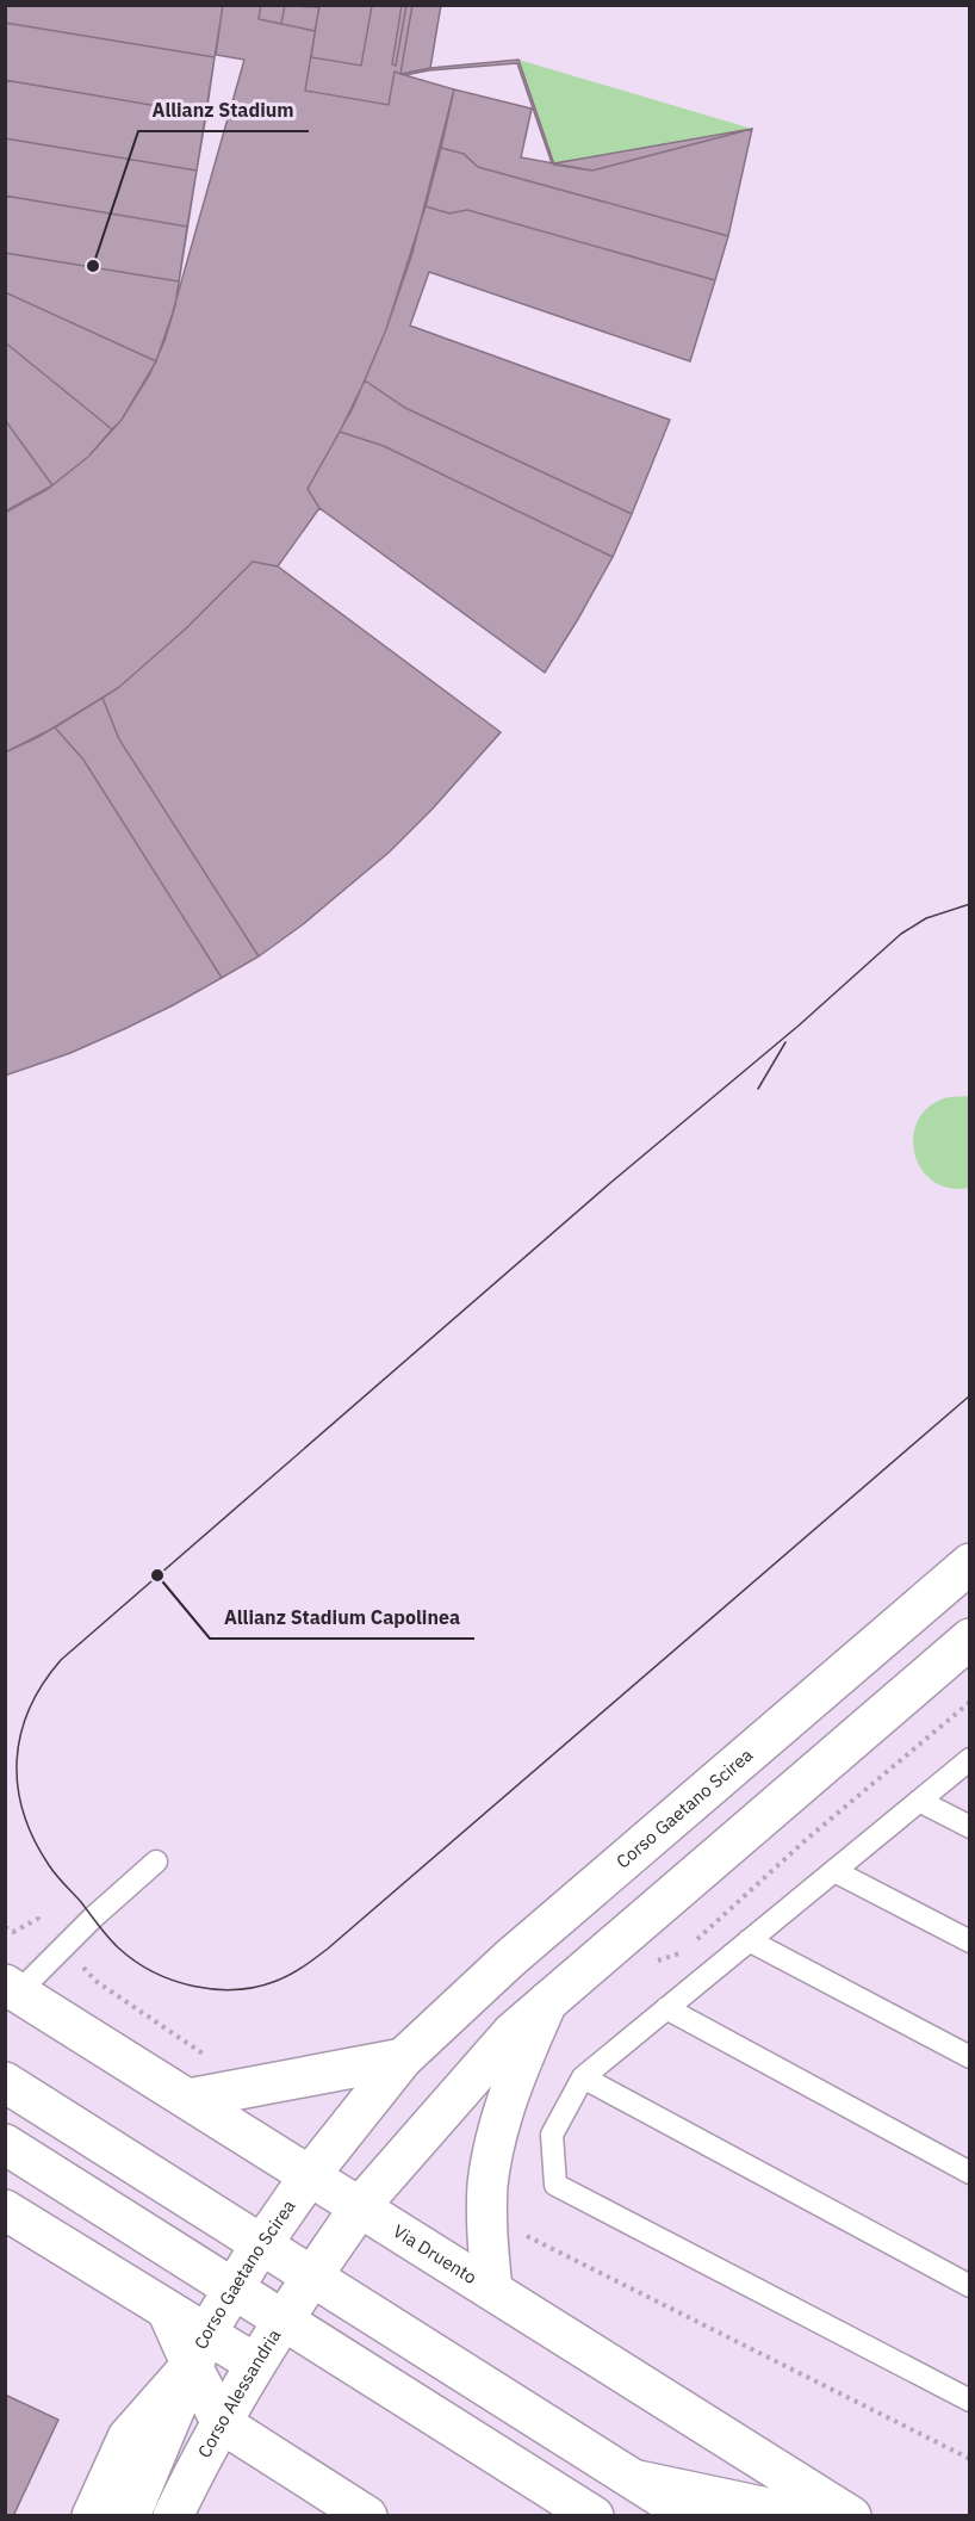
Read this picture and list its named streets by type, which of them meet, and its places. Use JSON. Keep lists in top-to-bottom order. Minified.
{"streets":{"street":["Corso Gaetano Scirea","Via Druento","Corso Alessandria"]},"crossings":[["Corso Gaetano Scirea","Via Druento"]],"places":["Allianz Stadium","Allianz Stadium Capolinea"]}
